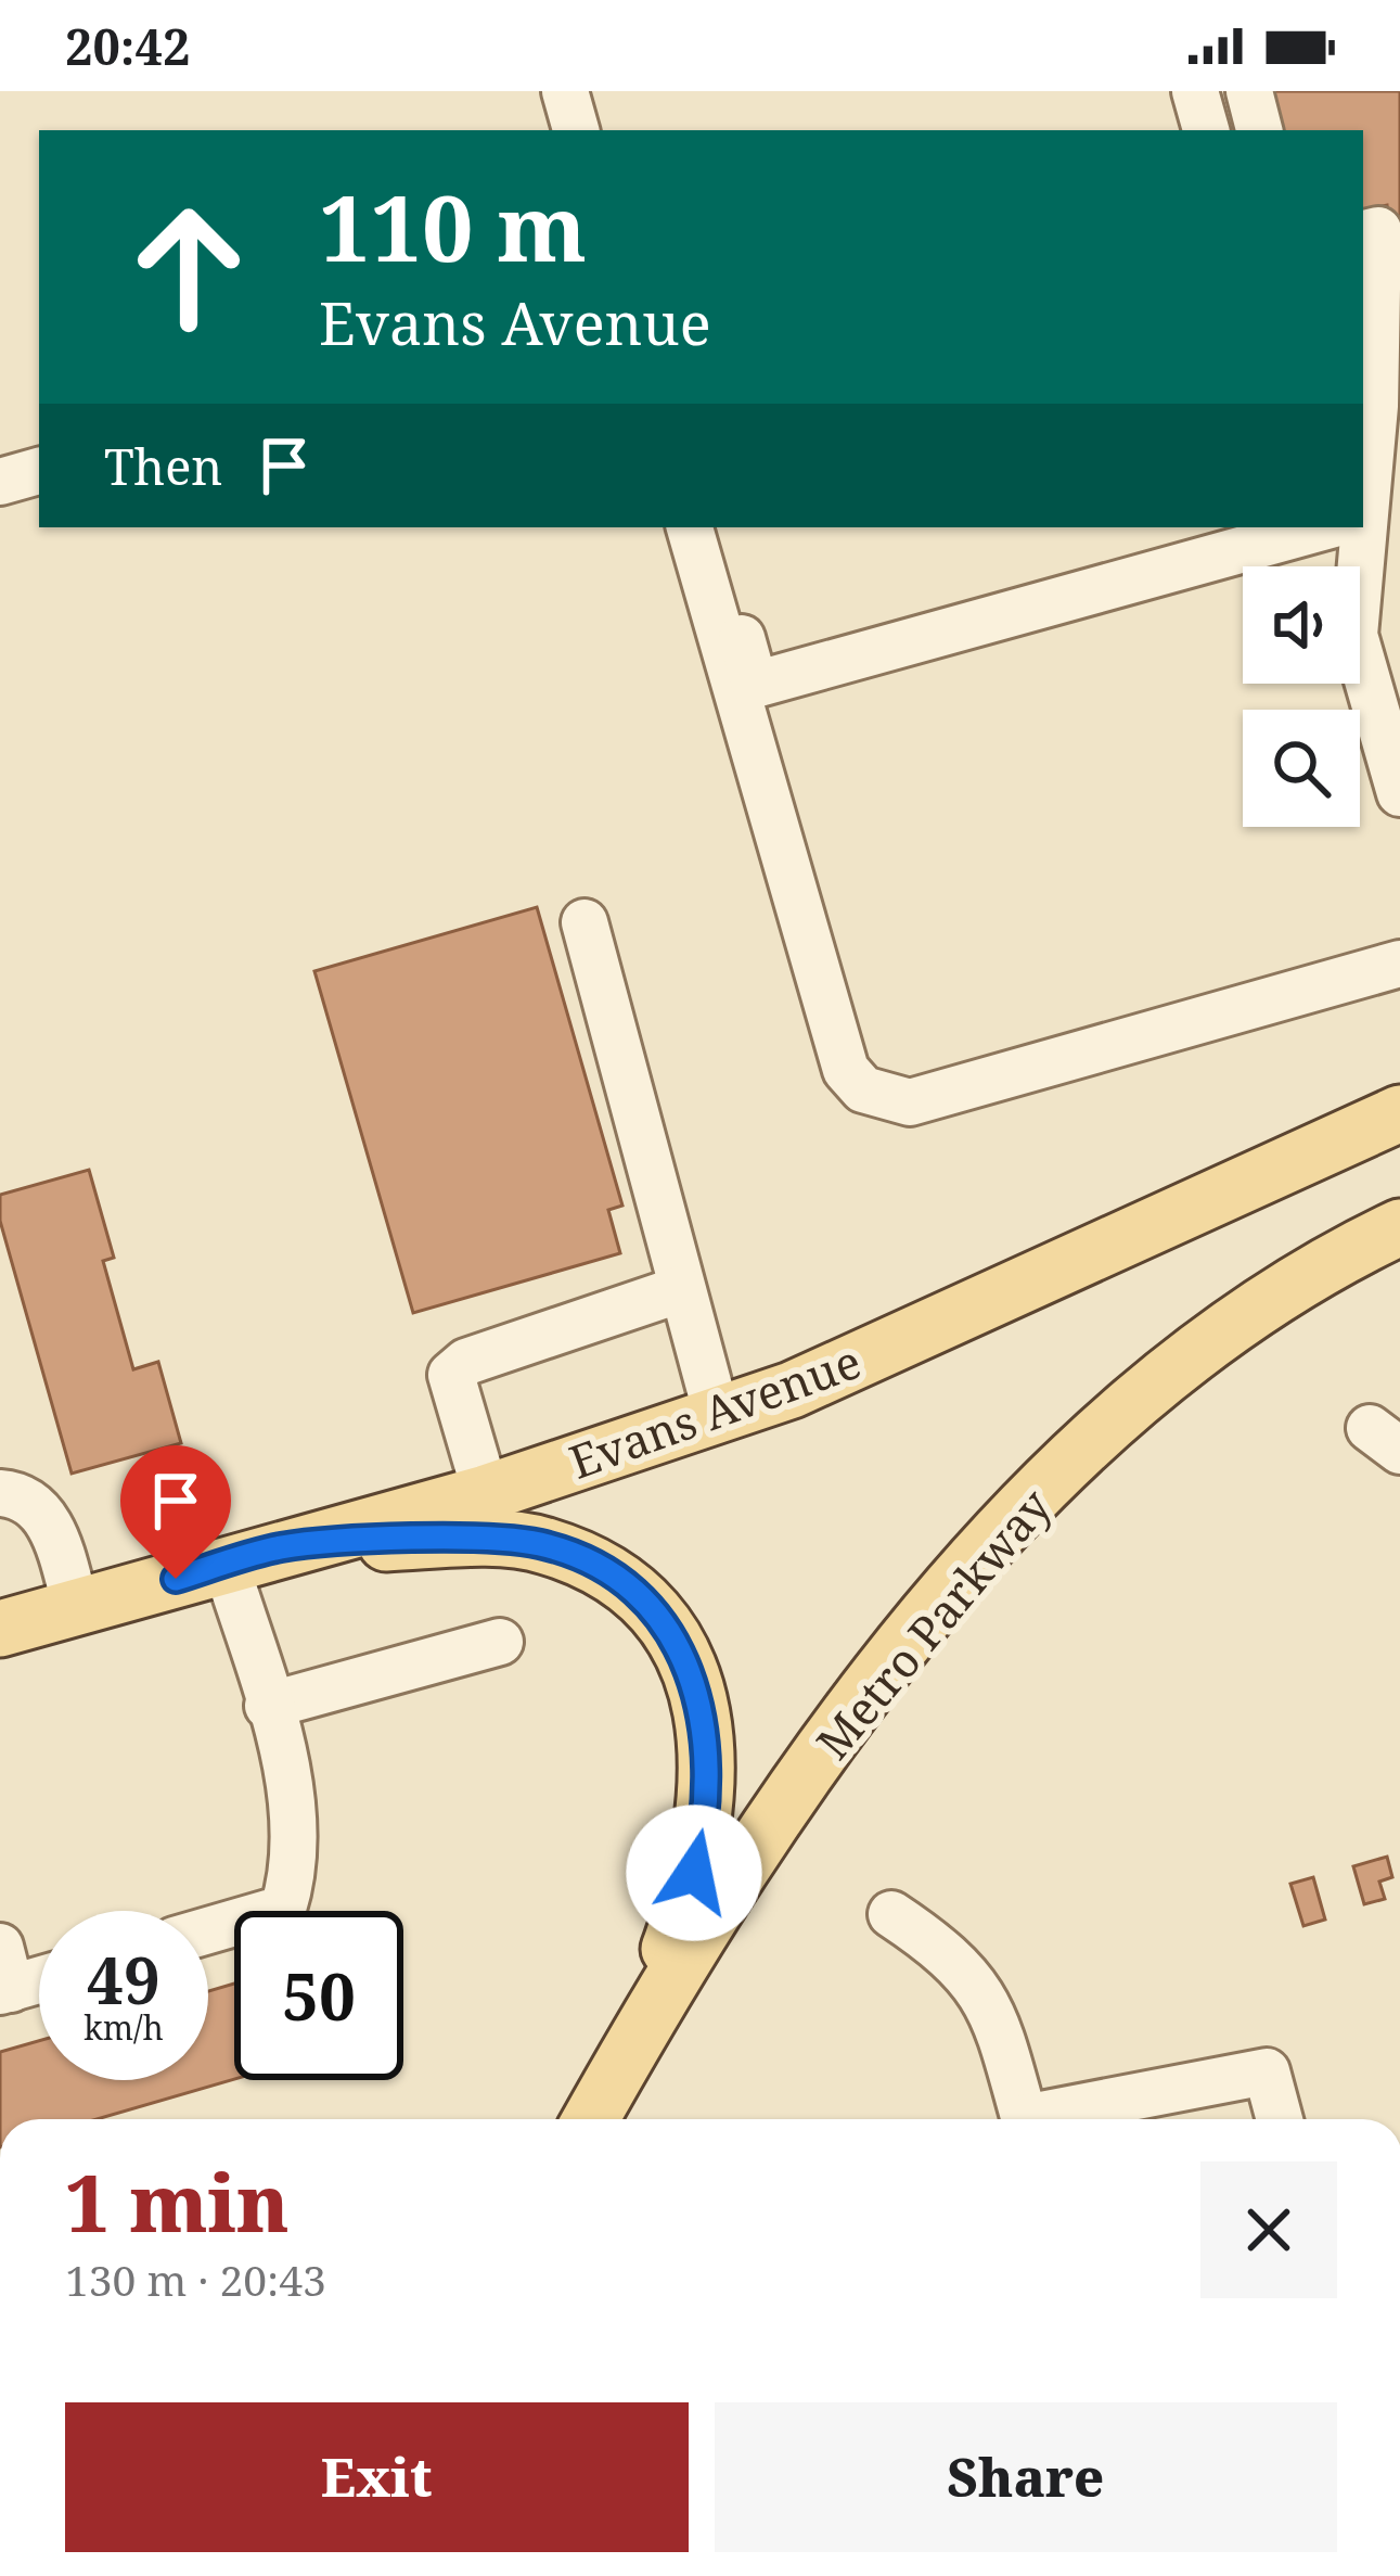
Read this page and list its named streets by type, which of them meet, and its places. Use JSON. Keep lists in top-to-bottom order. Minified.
{"streets":{"main road":["Evans Avenue","Metro Parkway"]},"page":{"status":"20:42","turn":["110 m","Evans Avenue"],"then":"Then","speed":"49 km/h","limit":"50","heading":["1 min","130 m · 20:43"],"buttons":["Exit","Share"]}}
